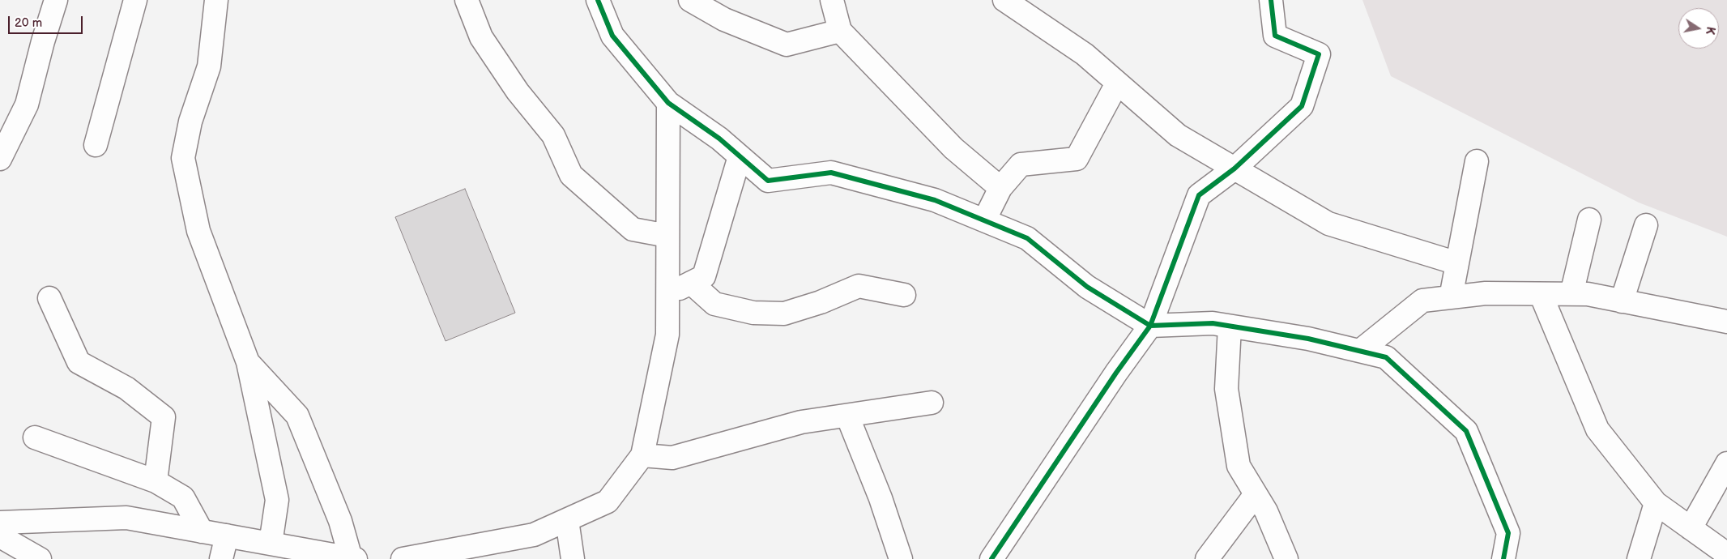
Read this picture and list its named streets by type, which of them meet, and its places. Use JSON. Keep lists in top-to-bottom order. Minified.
{"scale_bar":"20 m","north":"right"}
